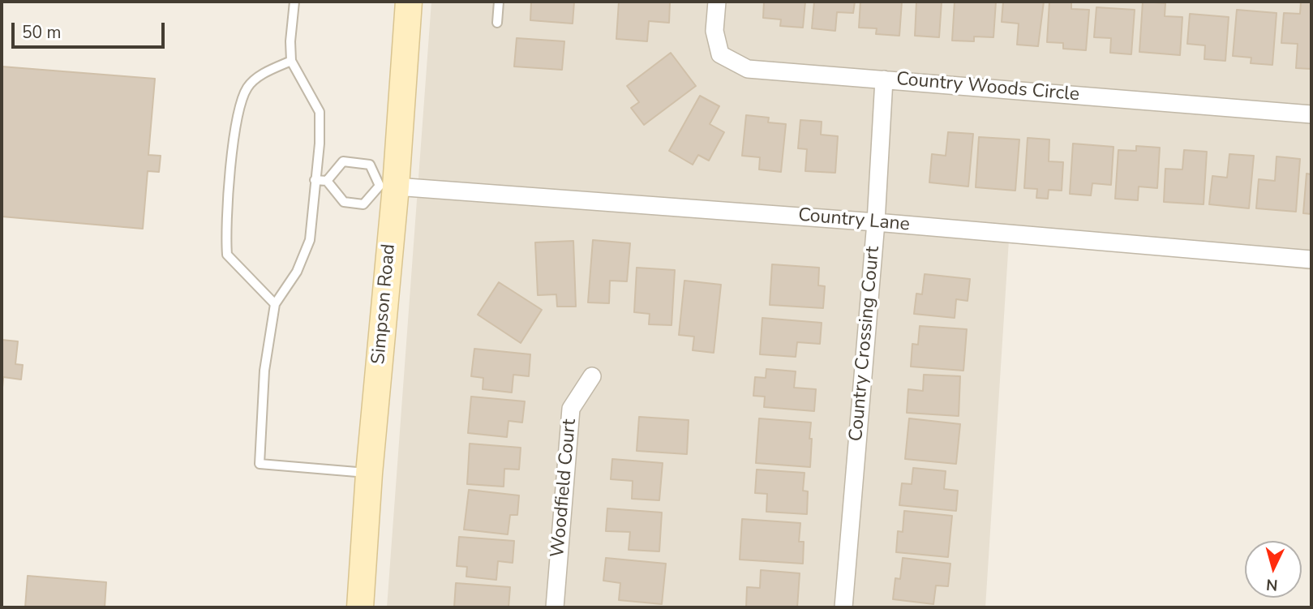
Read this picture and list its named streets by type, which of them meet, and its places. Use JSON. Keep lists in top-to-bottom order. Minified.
{"streets":{"main road":["Simpson Road"],"street":["Country Woods Circle","Country Lane","Country Crossing Court","Woodfield Court"]},"crossings":[["Country Woods Circle","Country Crossing Court"],["Country Lane","Simpson Road"],["Country Lane","Country Crossing Court"]],"scale_bar":"50 m","north":"bottom"}
